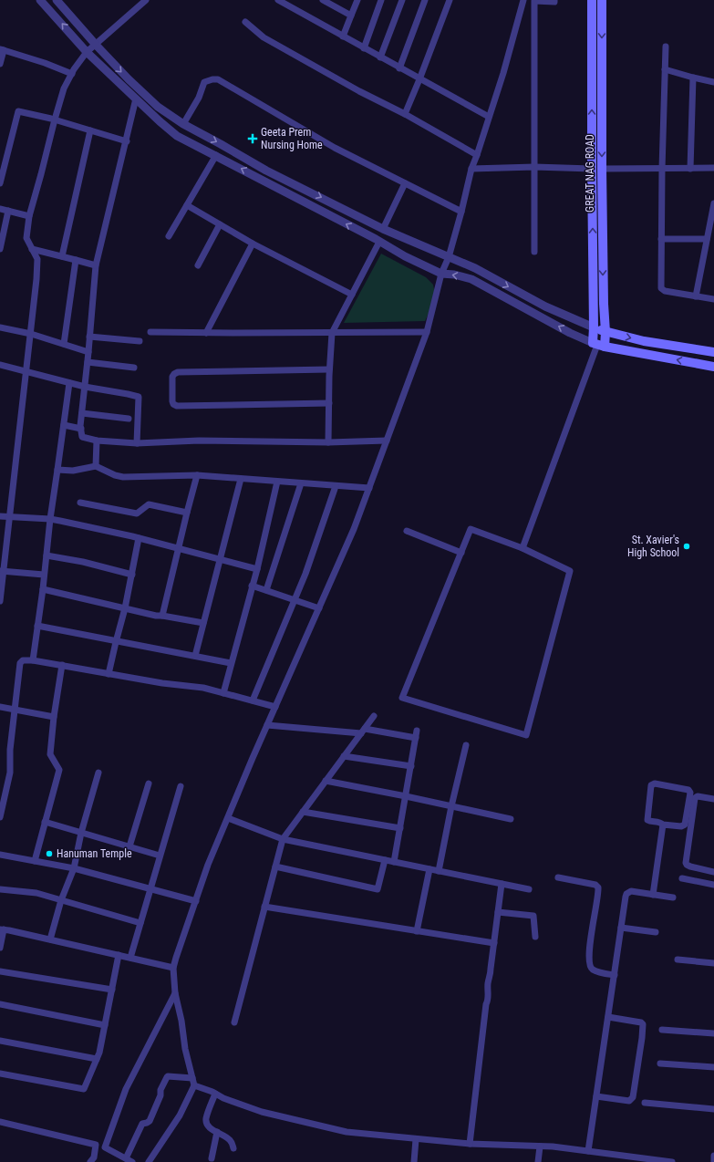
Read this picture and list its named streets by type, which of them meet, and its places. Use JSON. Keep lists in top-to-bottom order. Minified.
{"streets":{"main road":["GREAT NAG ROAD"]},"places":{"health":["Geeta Prem Nursing Home"],"other":["St. Xavier's High School","Hanuman Temple"]}}
